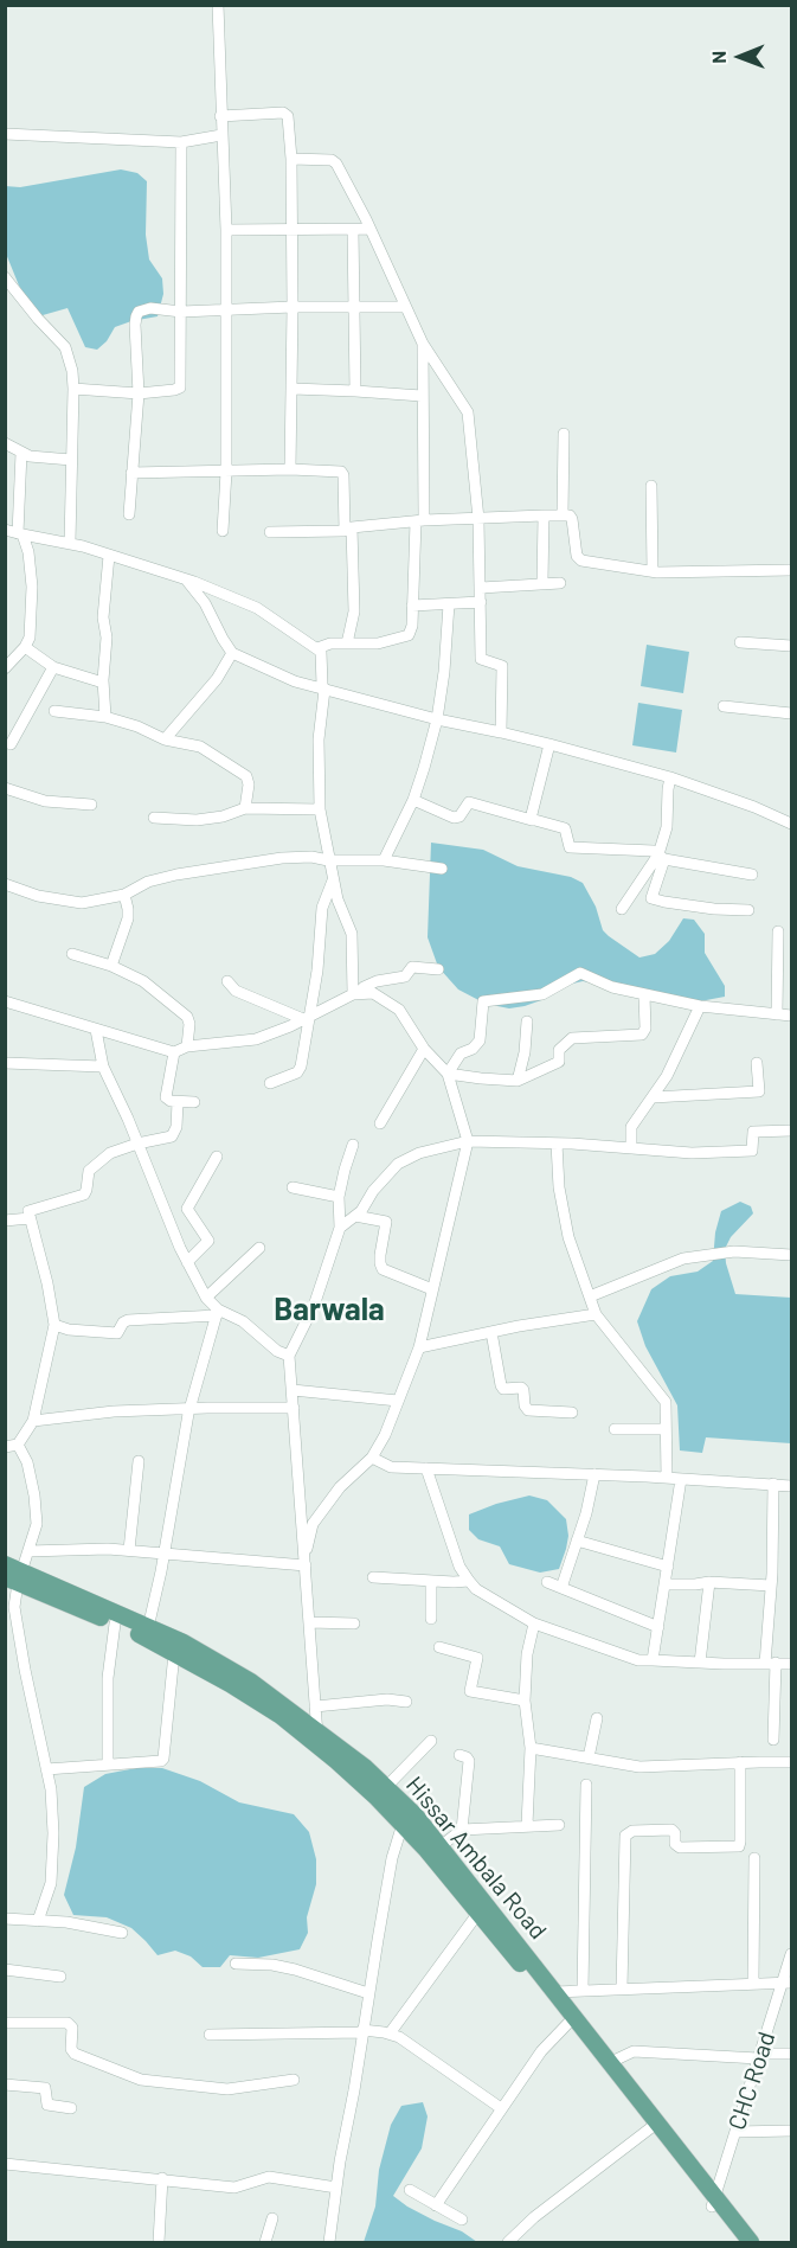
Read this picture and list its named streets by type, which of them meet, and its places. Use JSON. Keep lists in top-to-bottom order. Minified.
{"streets":{"main road":["Hissar Ambala Road"],"street":["CHC Road"]},"crossings":[["Hissar Ambala Road","CHC Road"]],"districts":["Barwala"],"north":"left"}
